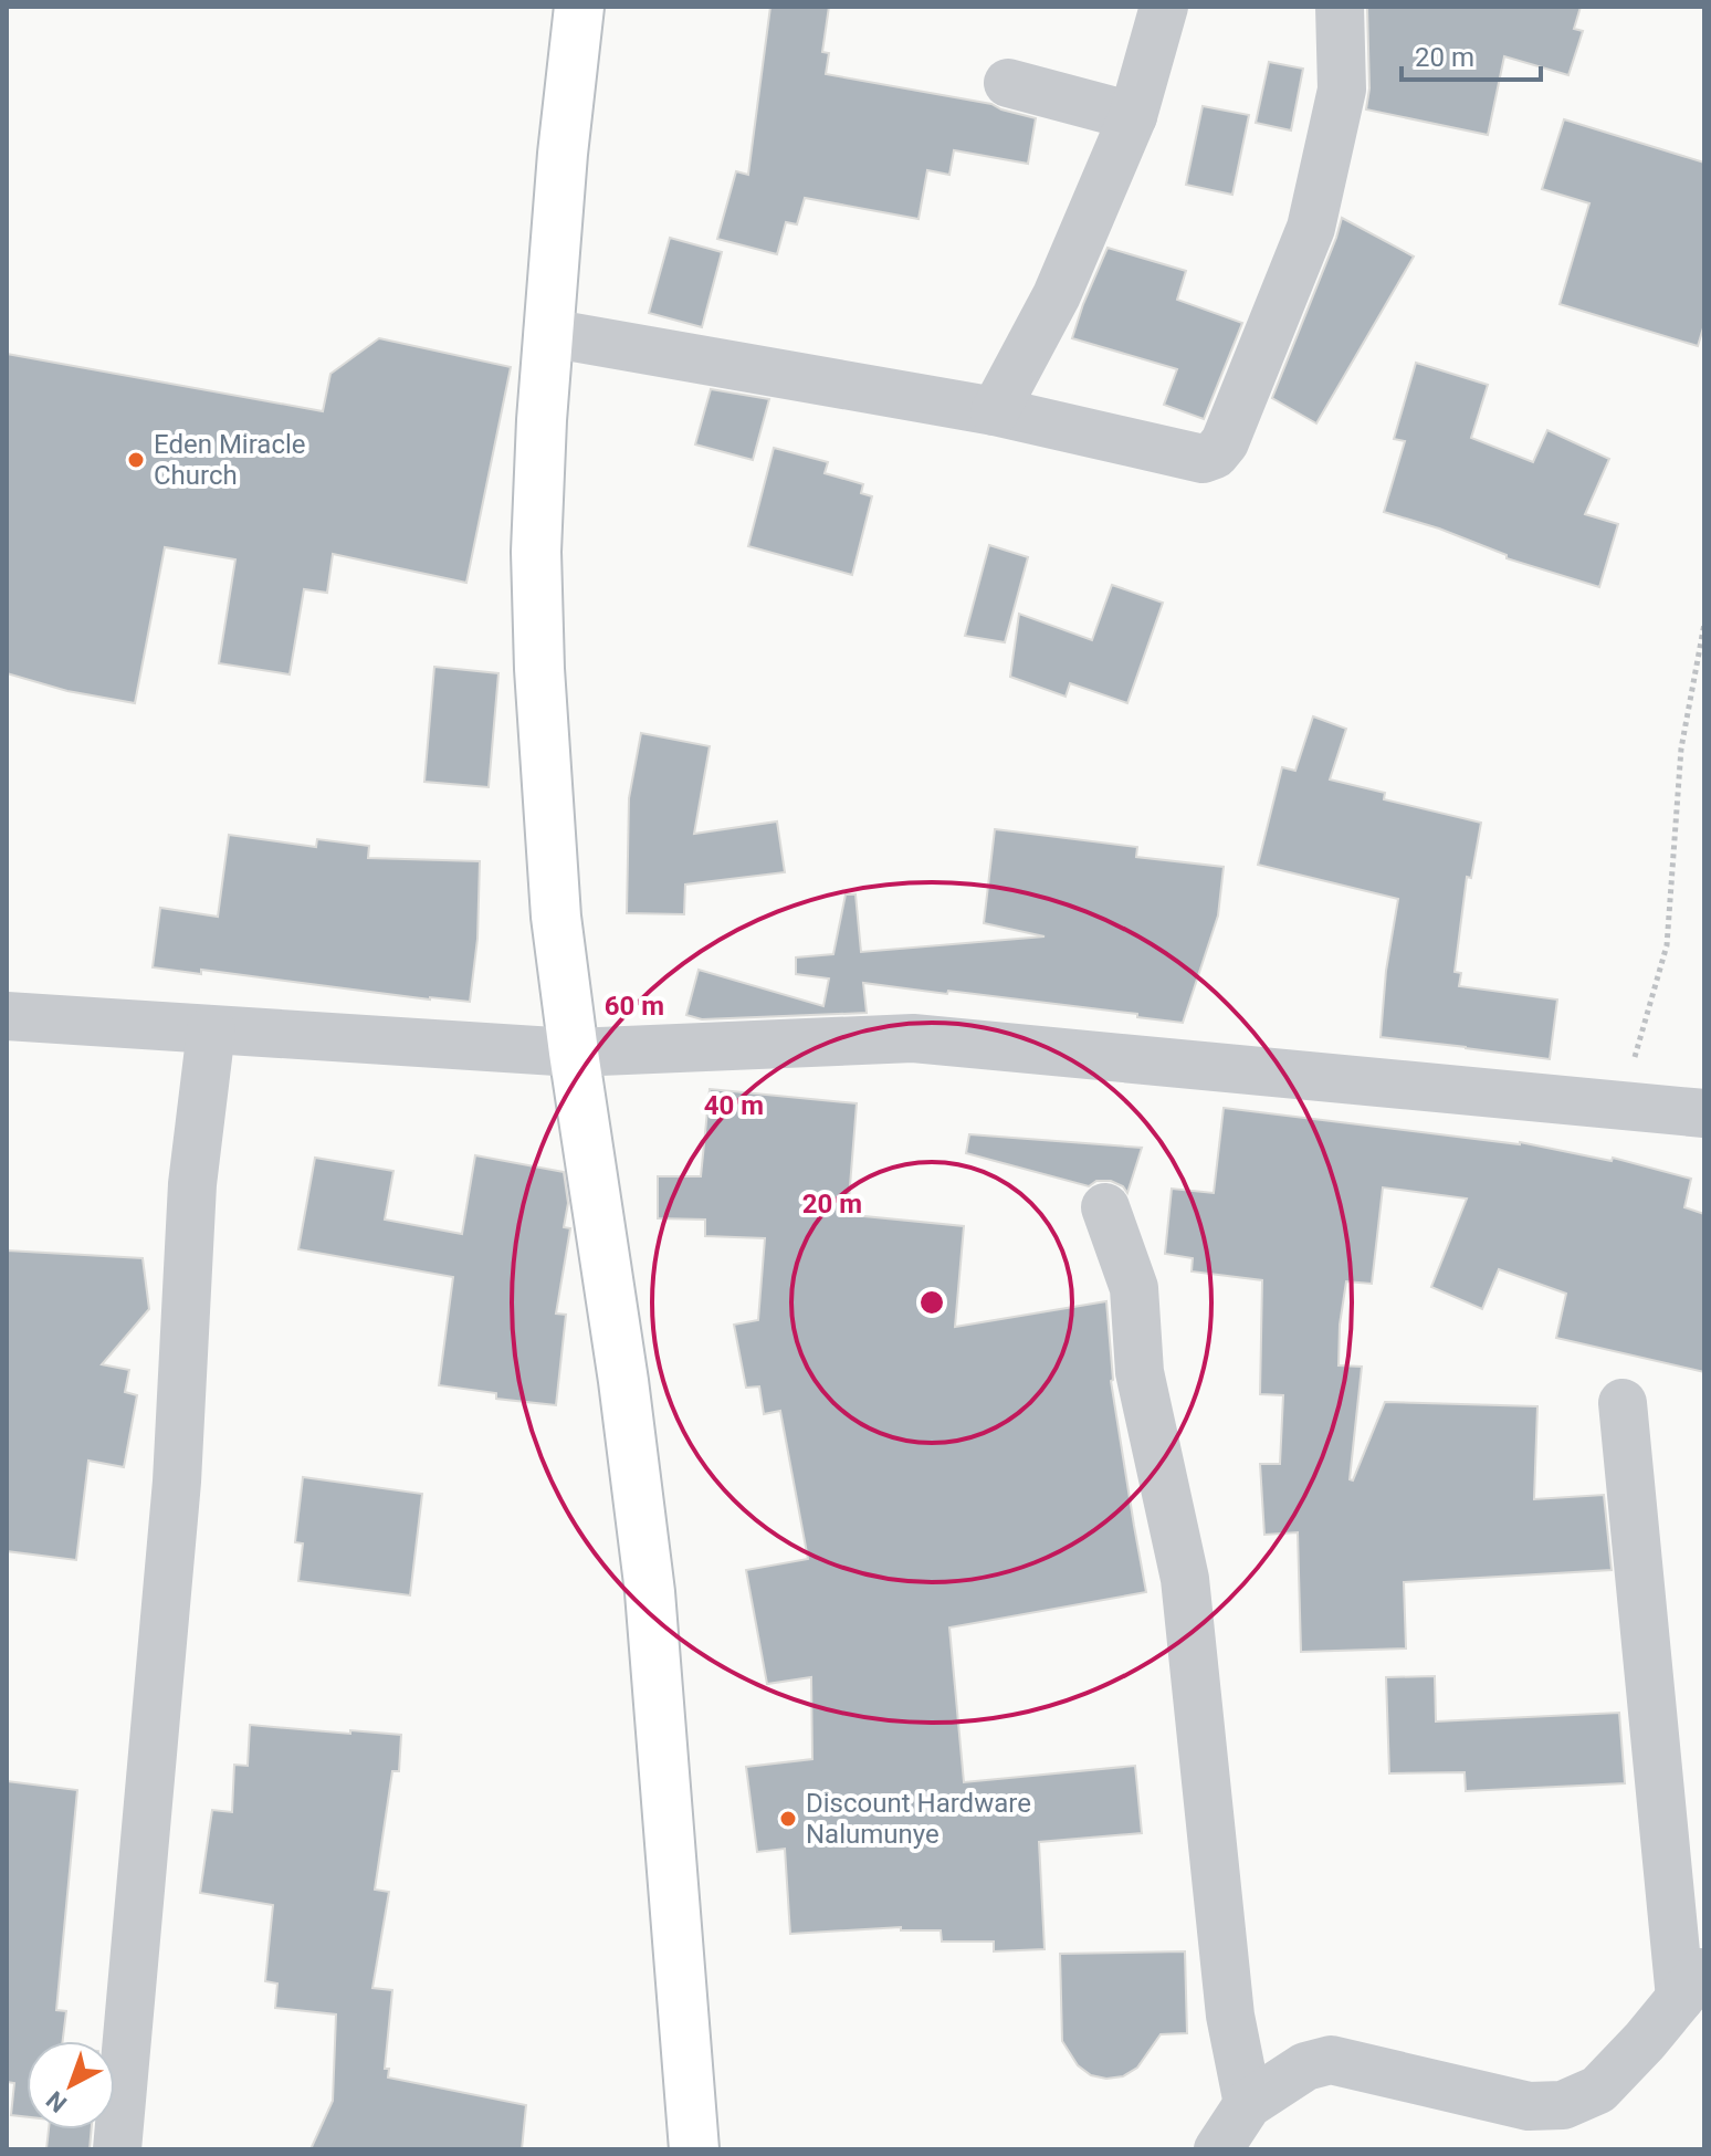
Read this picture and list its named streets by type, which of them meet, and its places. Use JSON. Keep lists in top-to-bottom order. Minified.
{"places":["Eden Miracle Church","Discount Hardware Nalumunye"],"scale_bar":"20 m","north":"bottom left","rings":["60 m","40 m","20 m"]}
